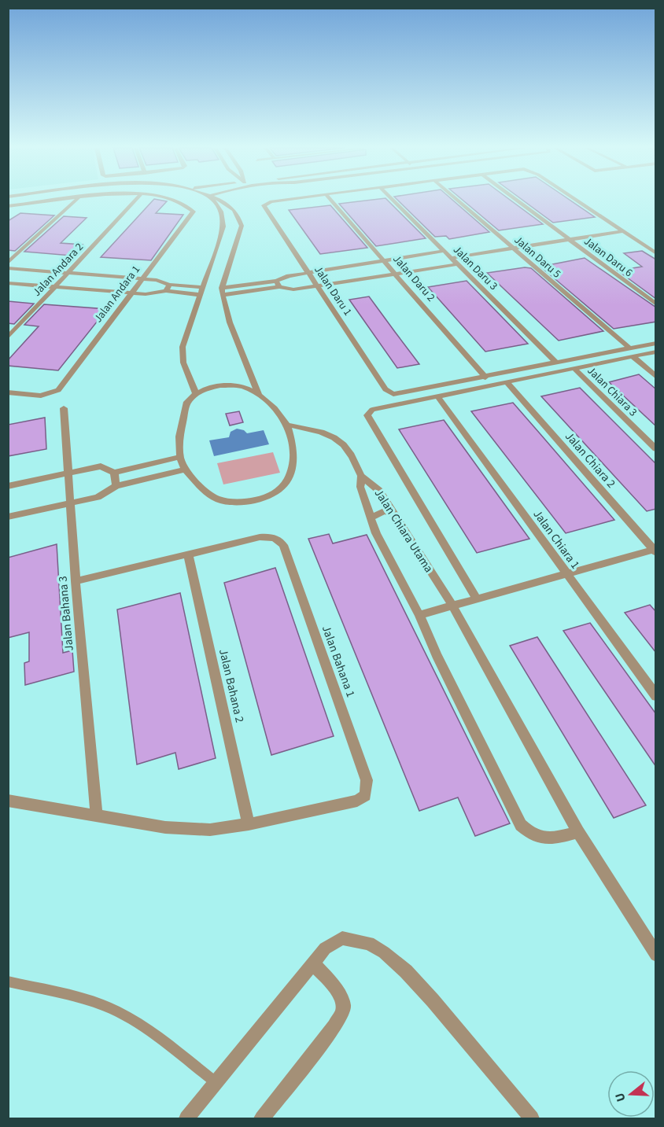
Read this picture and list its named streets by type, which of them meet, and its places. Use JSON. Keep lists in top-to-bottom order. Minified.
{"streets":{"street":["Jalan Daru 5","Jalan Daru 6","Jalan Daru 3","Jalan Andara 2","Jalan Daru 2","Jalan Daru 1","Jalan Andara 1","Jalan Chiara 3","Jalan Chiara 2","Jalan Chiara Utama","Jalan Chiara 1","Jalan Bahana 3","Jalan Bahana 1","Jalan Bahana 2"]},"crossings":[["Jalan Daru 2","Jalan Daru 1"],["Jalan Bahana 1","Jalan Bahana 2"]],"north":"left"}
